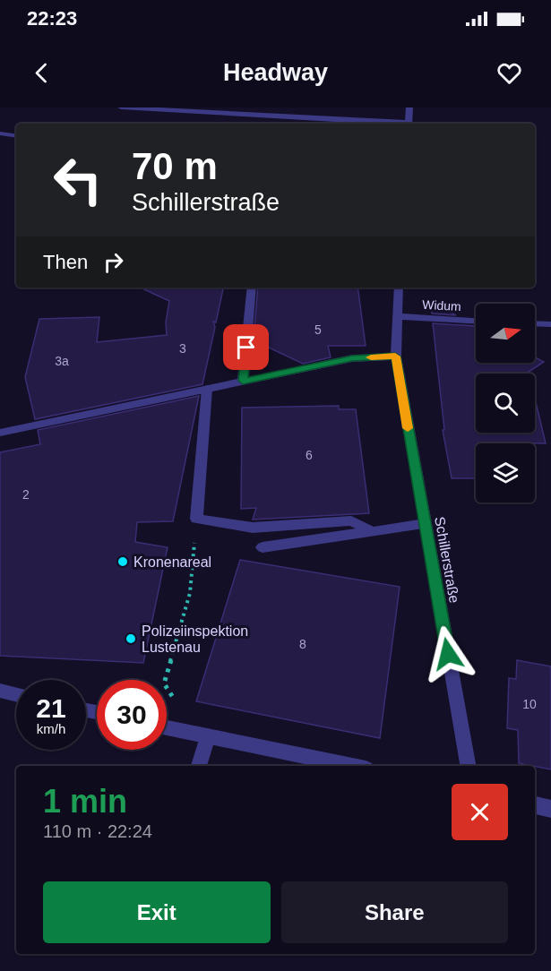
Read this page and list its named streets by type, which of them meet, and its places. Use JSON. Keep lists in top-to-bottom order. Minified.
{"streets":{"street":["Widum","Schillerstraße"]},"crossings":[["Widum","Schillerstraße"]],"places":["Kronenareal","Polizeiinspektion Lustenau"],"house_numbers":["5","3","3a","6","2","8","10"],"north":"right","page":{"status":"22:23","header":"Headway","turn":["70 m","Schillerstraße"],"then":"Then","speed":"21 km/h","limit":"30","heading":["1 min","110 m · 22:24"],"buttons":["Exit","Share"]}}
